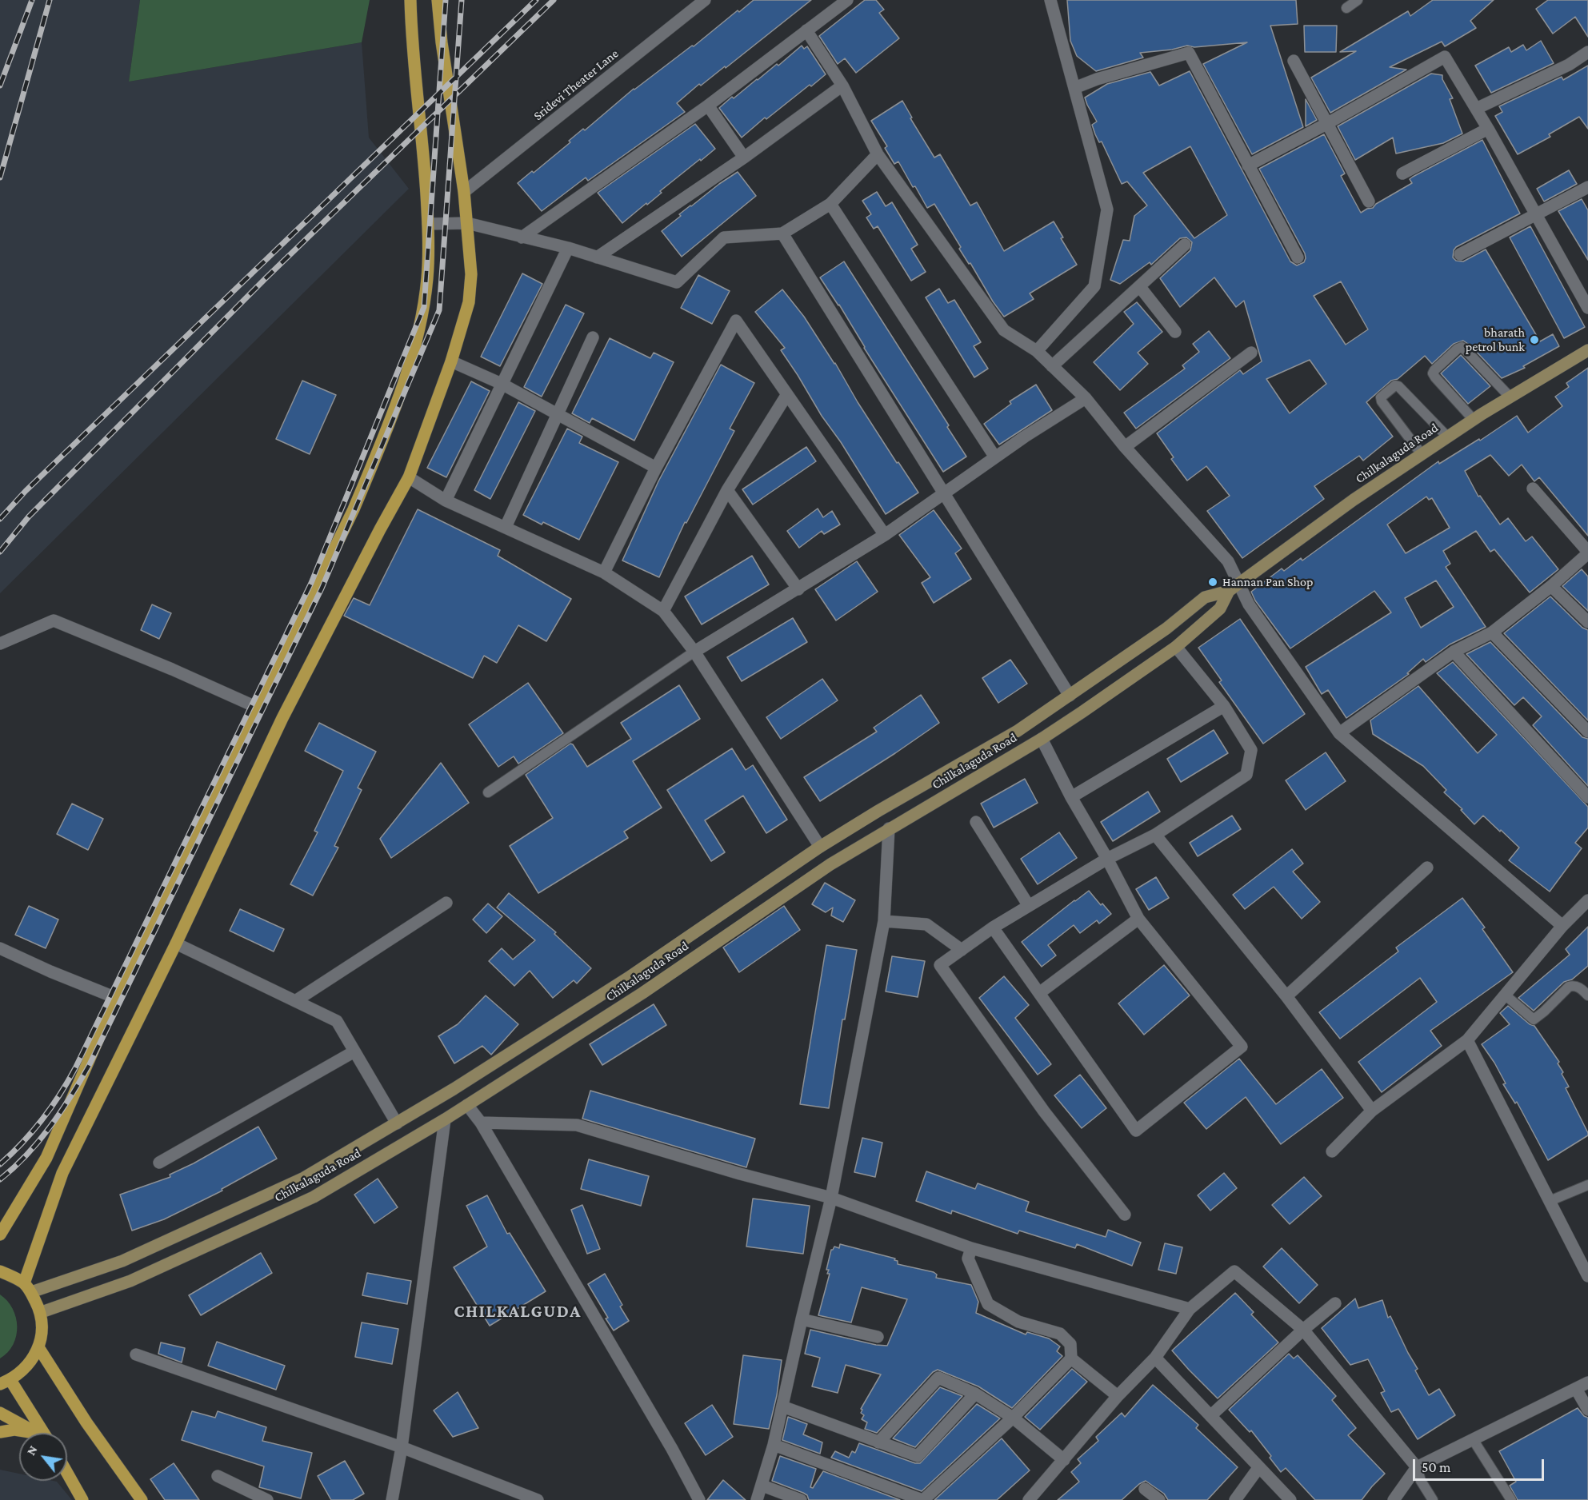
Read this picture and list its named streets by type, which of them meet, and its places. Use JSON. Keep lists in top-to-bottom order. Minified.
{"streets":{"main road":["Chilkalaguda Road"],"street":["Sridevi Theater Lane"]},"districts":["CHILKALGUDA"],"places":["bharath petrol bunk","Hannan Pan Shop"],"scale_bar":"50 m","north":"top left"}
